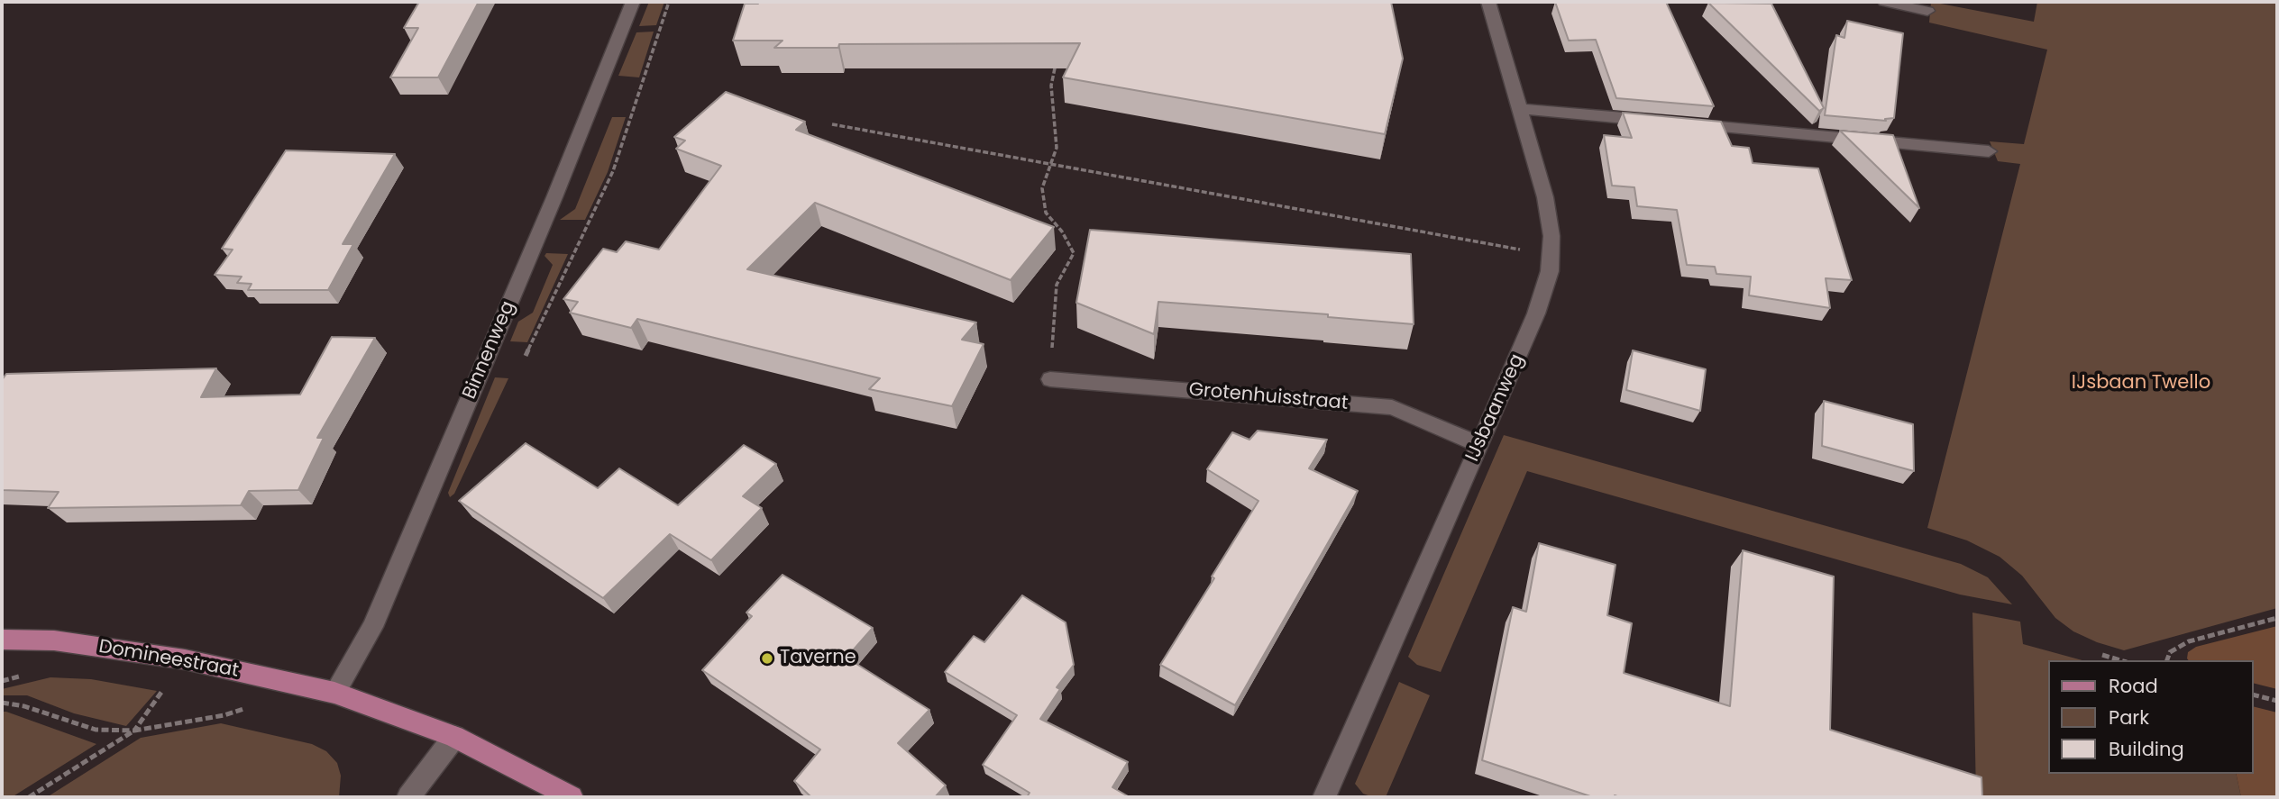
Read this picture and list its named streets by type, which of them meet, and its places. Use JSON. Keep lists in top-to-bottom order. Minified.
{"streets":{"main road":["Domineestraat"],"street":["Binnenweg","Grotenhuisstraat","IJsbaanweg"]},"crossings":[["Binnenweg","Domineestraat"],["Grotenhuisstraat","IJsbaanweg"]],"parks":["IJsbaan Twello"],"places":["Taverne"],"legend":["Road","Park","Building"]}
